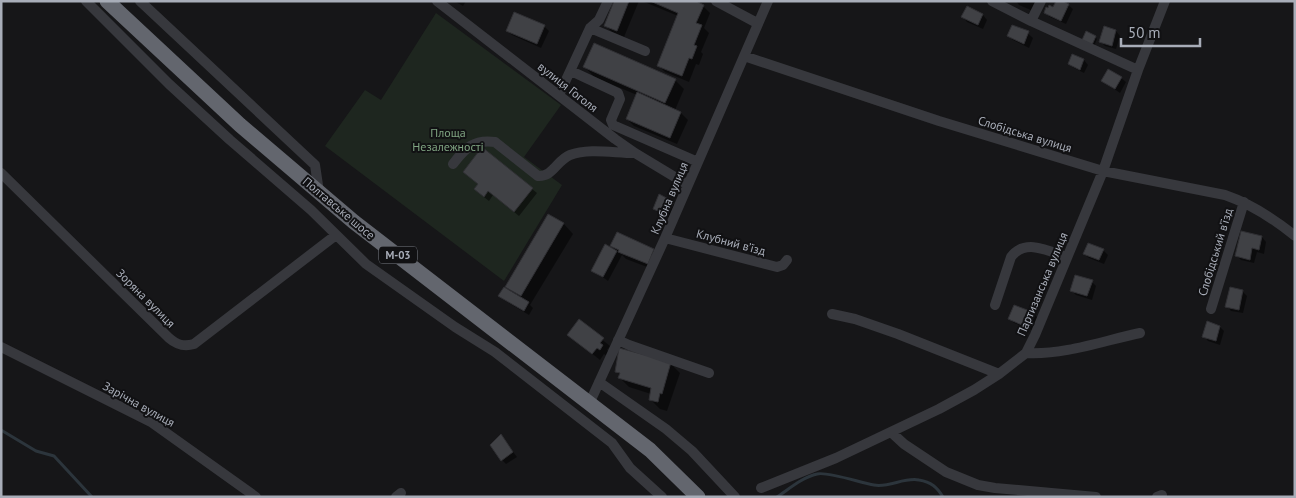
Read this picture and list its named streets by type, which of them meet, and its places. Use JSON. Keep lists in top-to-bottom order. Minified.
{"streets":{"highway":["Полтавське шосе","М-03"],"street":["вулиця Гоголя","Слобідська вулиця","Клубна вулиця","Клубний в’їзд","Слобідський в’їзд","Партизанська вулиця","Зоряна вулиця","Зарічна вулиця"]},"crossings":[["вулиця Гоголя","Клубна вулиця"],["Слобідська вулиця","Клубна вулиця"],["Слобідська вулиця","Слобідський в’їзд"],["Слобідська вулиця","Партизанська вулиця"],["Клубна вулиця","Полтавське шосе"],["Клубна вулиця","Клубний в’їзд"]],"parks":["Площа Незалежності"],"scale_bar":"50 m"}
